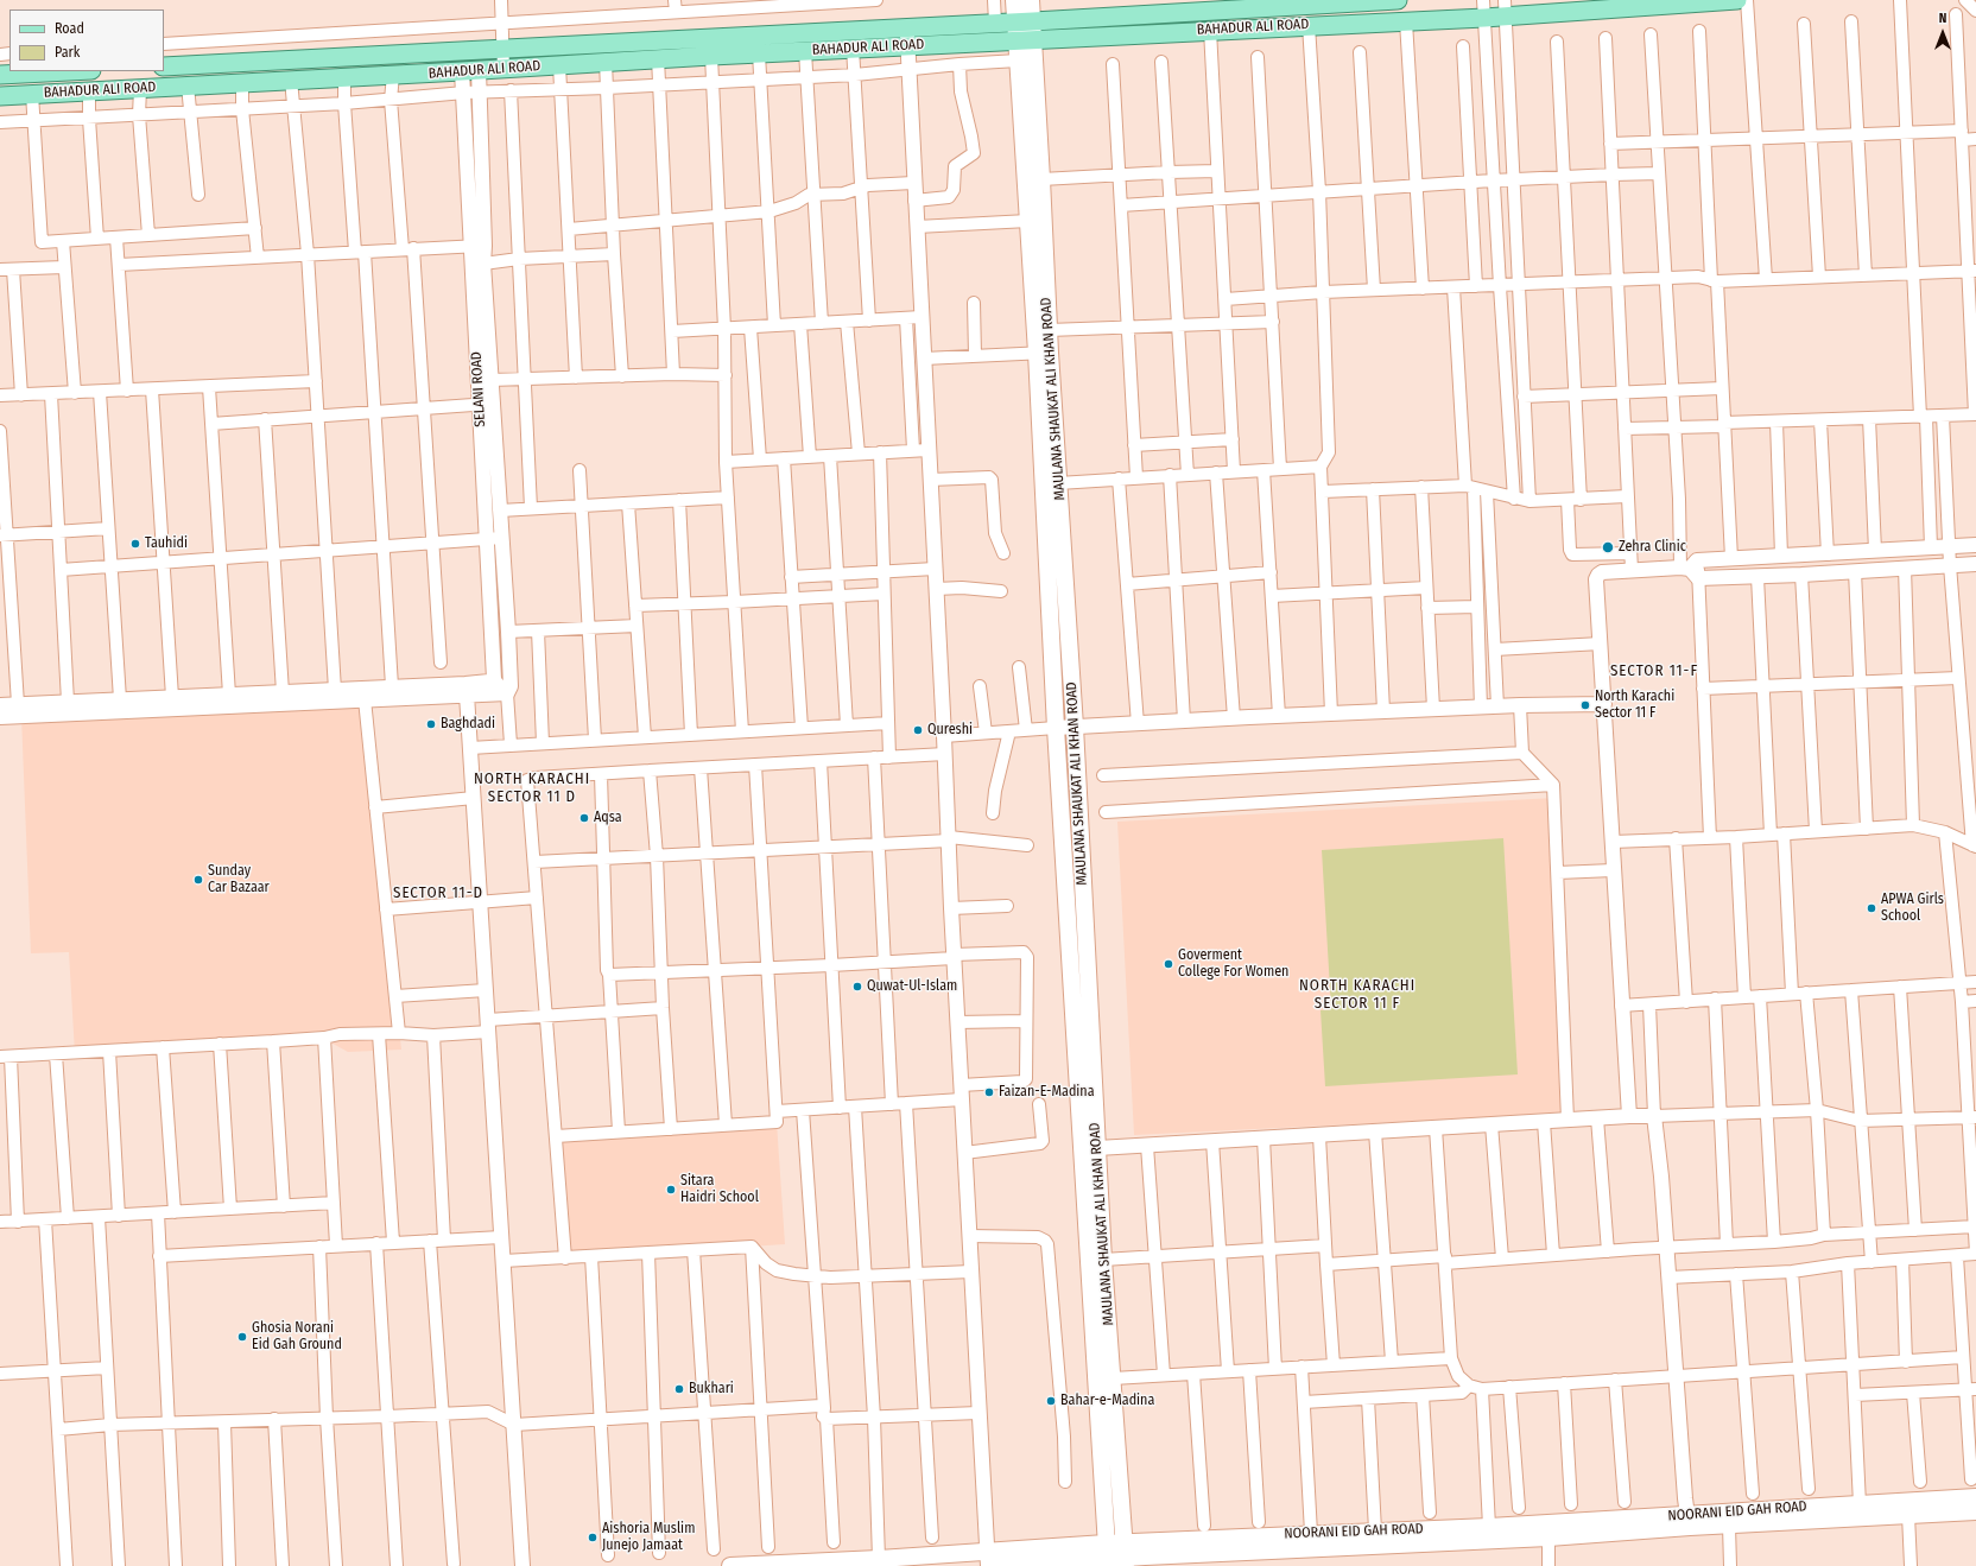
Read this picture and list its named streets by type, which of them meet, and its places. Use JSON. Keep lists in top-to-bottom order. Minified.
{"streets":{"main road":["BAHADUR ALI ROAD","MAULANA SHAUKAT ALI KHAN ROAD","NOORANI EID GAH ROAD"],"street":["SELANI ROAD"]},"crossings":[["BAHADUR ALI ROAD","SELANI ROAD"],["BAHADUR ALI ROAD","MAULANA SHAUKAT ALI KHAN ROAD"],["MAULANA SHAUKAT ALI KHAN ROAD","NOORANI EID GAH ROAD"]],"districts":["SECTOR 11-F","NORTH KARACHI SECTOR 11 D","SECTOR 11-D","NORTH KARACHI SECTOR 11 F"],"places":["Tauhidi","Zehra Clinic","North Karachi Sector 11 F","Baghdadi","Qureshi","Aqsa","Sunday Car Bazaar","APWA Girls School","Goverment College For Women","Quwat-Ul-Islam","Faizan-E-Madina","Sitara Haidri School","Ghosia Norani Eid Gah Ground","Bukhari","Bahar-e-Madina","Aishoria Muslim Junejo Jamaat"],"legend":["Road","Park"],"north":"top"}
